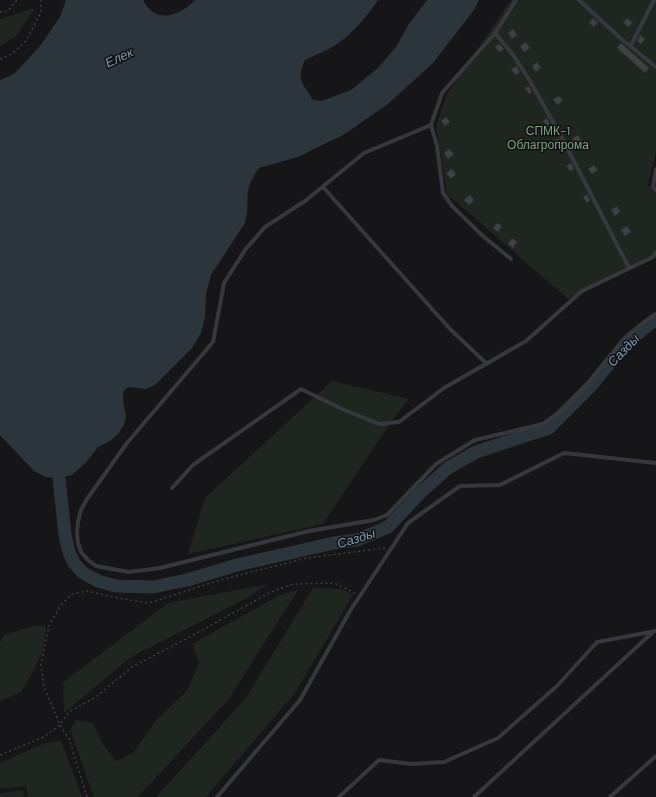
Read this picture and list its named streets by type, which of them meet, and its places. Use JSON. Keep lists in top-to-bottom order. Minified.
{"water":["Елек","Сазды"],"parks":["СПМК-1 Облагропрома"]}
